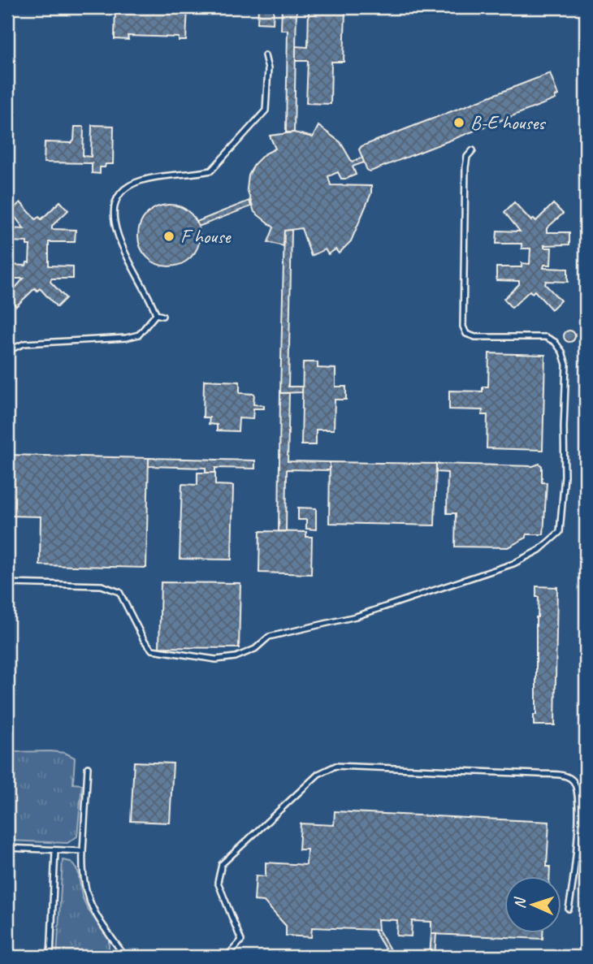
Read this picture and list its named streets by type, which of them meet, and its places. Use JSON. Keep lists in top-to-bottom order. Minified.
{"places":["B-E houses","F house"],"north":"left"}
